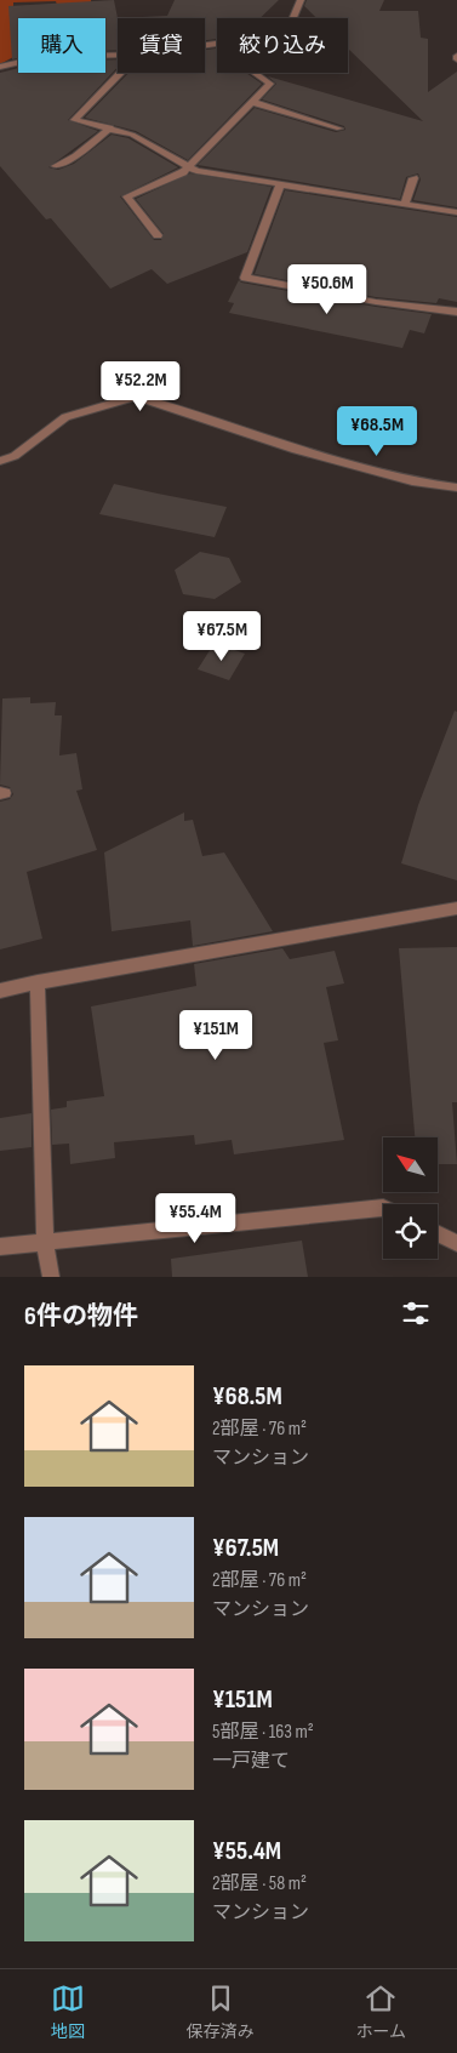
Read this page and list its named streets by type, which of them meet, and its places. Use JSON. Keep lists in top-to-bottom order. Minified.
{"north":"top left","page":{"chip":["購入","賃貸","絞り込み"],"price":["¥50.6M","¥52.2M","¥68.5M","¥67.5M","¥151M","¥55.4M"],"heading":"6件の物件","list":[{"name":"¥68.5M","note":"2部屋 · 76 m² · マンション"},{"name":"¥67.5M","note":"2部屋 · 76 m² · マンション"},{"name":"¥151M","note":"5部屋 · 163 m² · 一戸建て"},{"name":"¥55.4M","note":"2部屋 · 58 m² · マンション"}],"tabs":["地図","保存済み","ホーム"]}}
